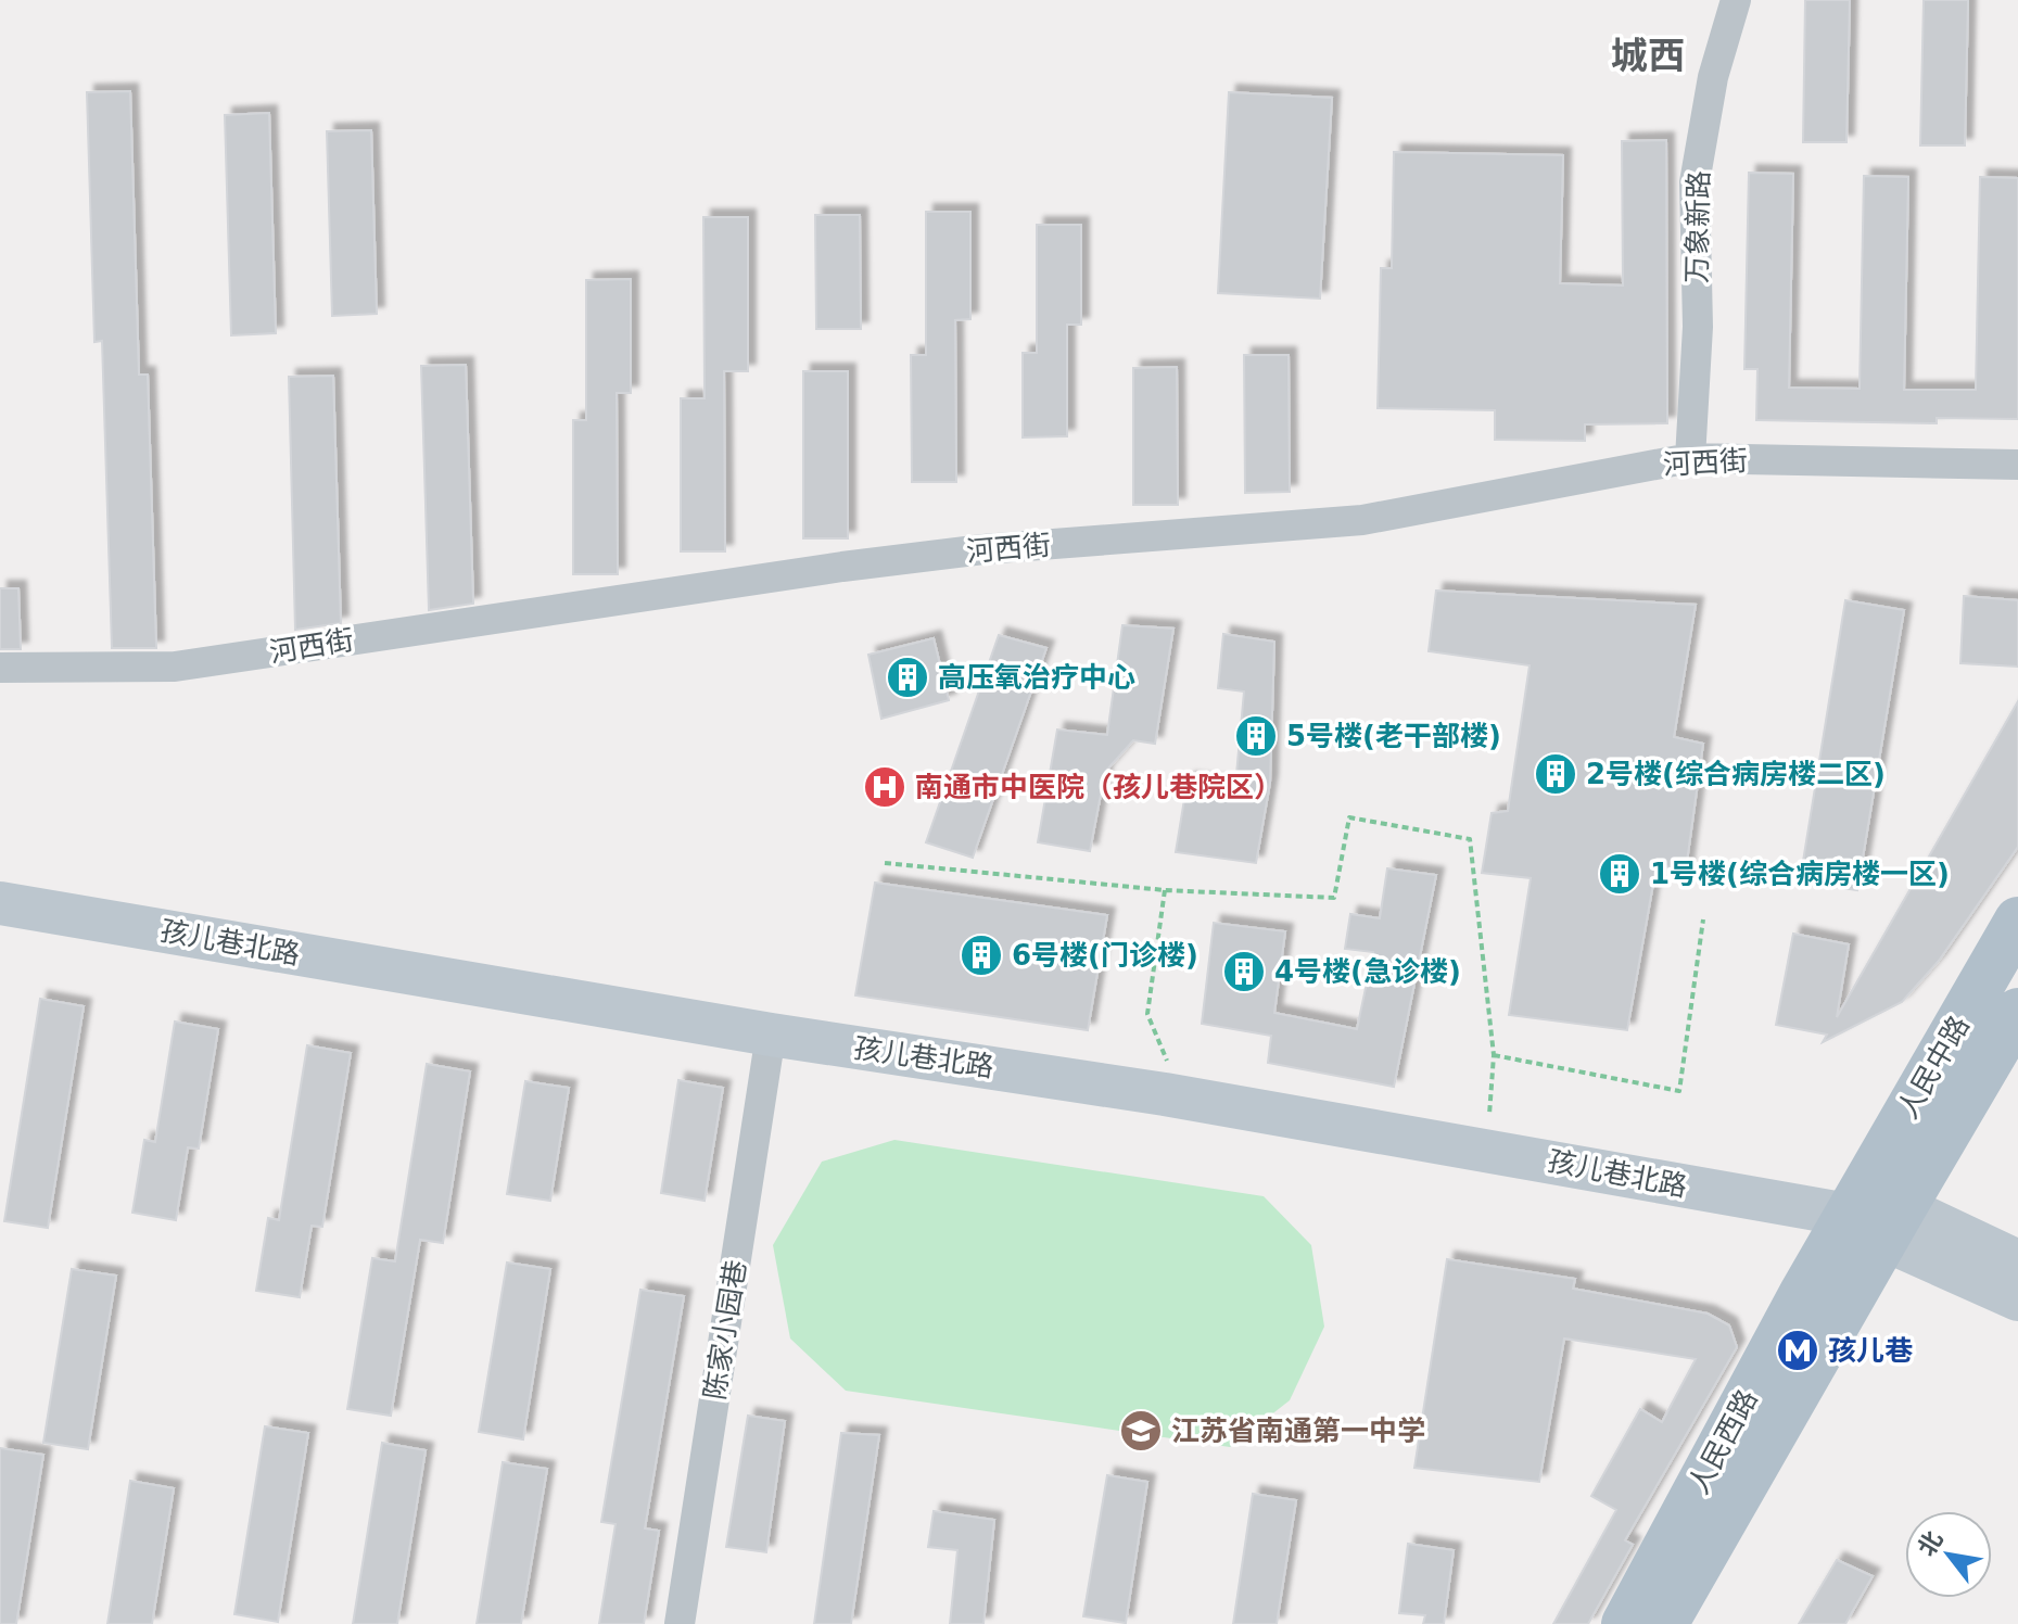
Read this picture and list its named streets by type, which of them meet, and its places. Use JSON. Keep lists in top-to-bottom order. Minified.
{"streets":{"main road":["孩儿巷北路","人民中路","人民西路"],"street":["万象新路","河西街","陈家小园巷"]},"crossings":[["万象新路","河西街"],["孩儿巷北路","人民中路"],["孩儿巷北路","陈家小园巷"],["孩儿巷北路","人民西路"],["人民中路","人民西路"]],"districts":["城西"],"places":{"building":["高压氧治疗中心","5号楼(老干部楼)","2号楼(综合病房楼二区)","1号楼(综合病房楼一区)","6号楼(门诊楼)","4号楼(急诊楼)"],"hospital":["南通市中医院（孩儿巷院区）"],"metro station":["孩儿巷"],"school or university":["江苏省南通第一中学"]},"north":"top left"}
